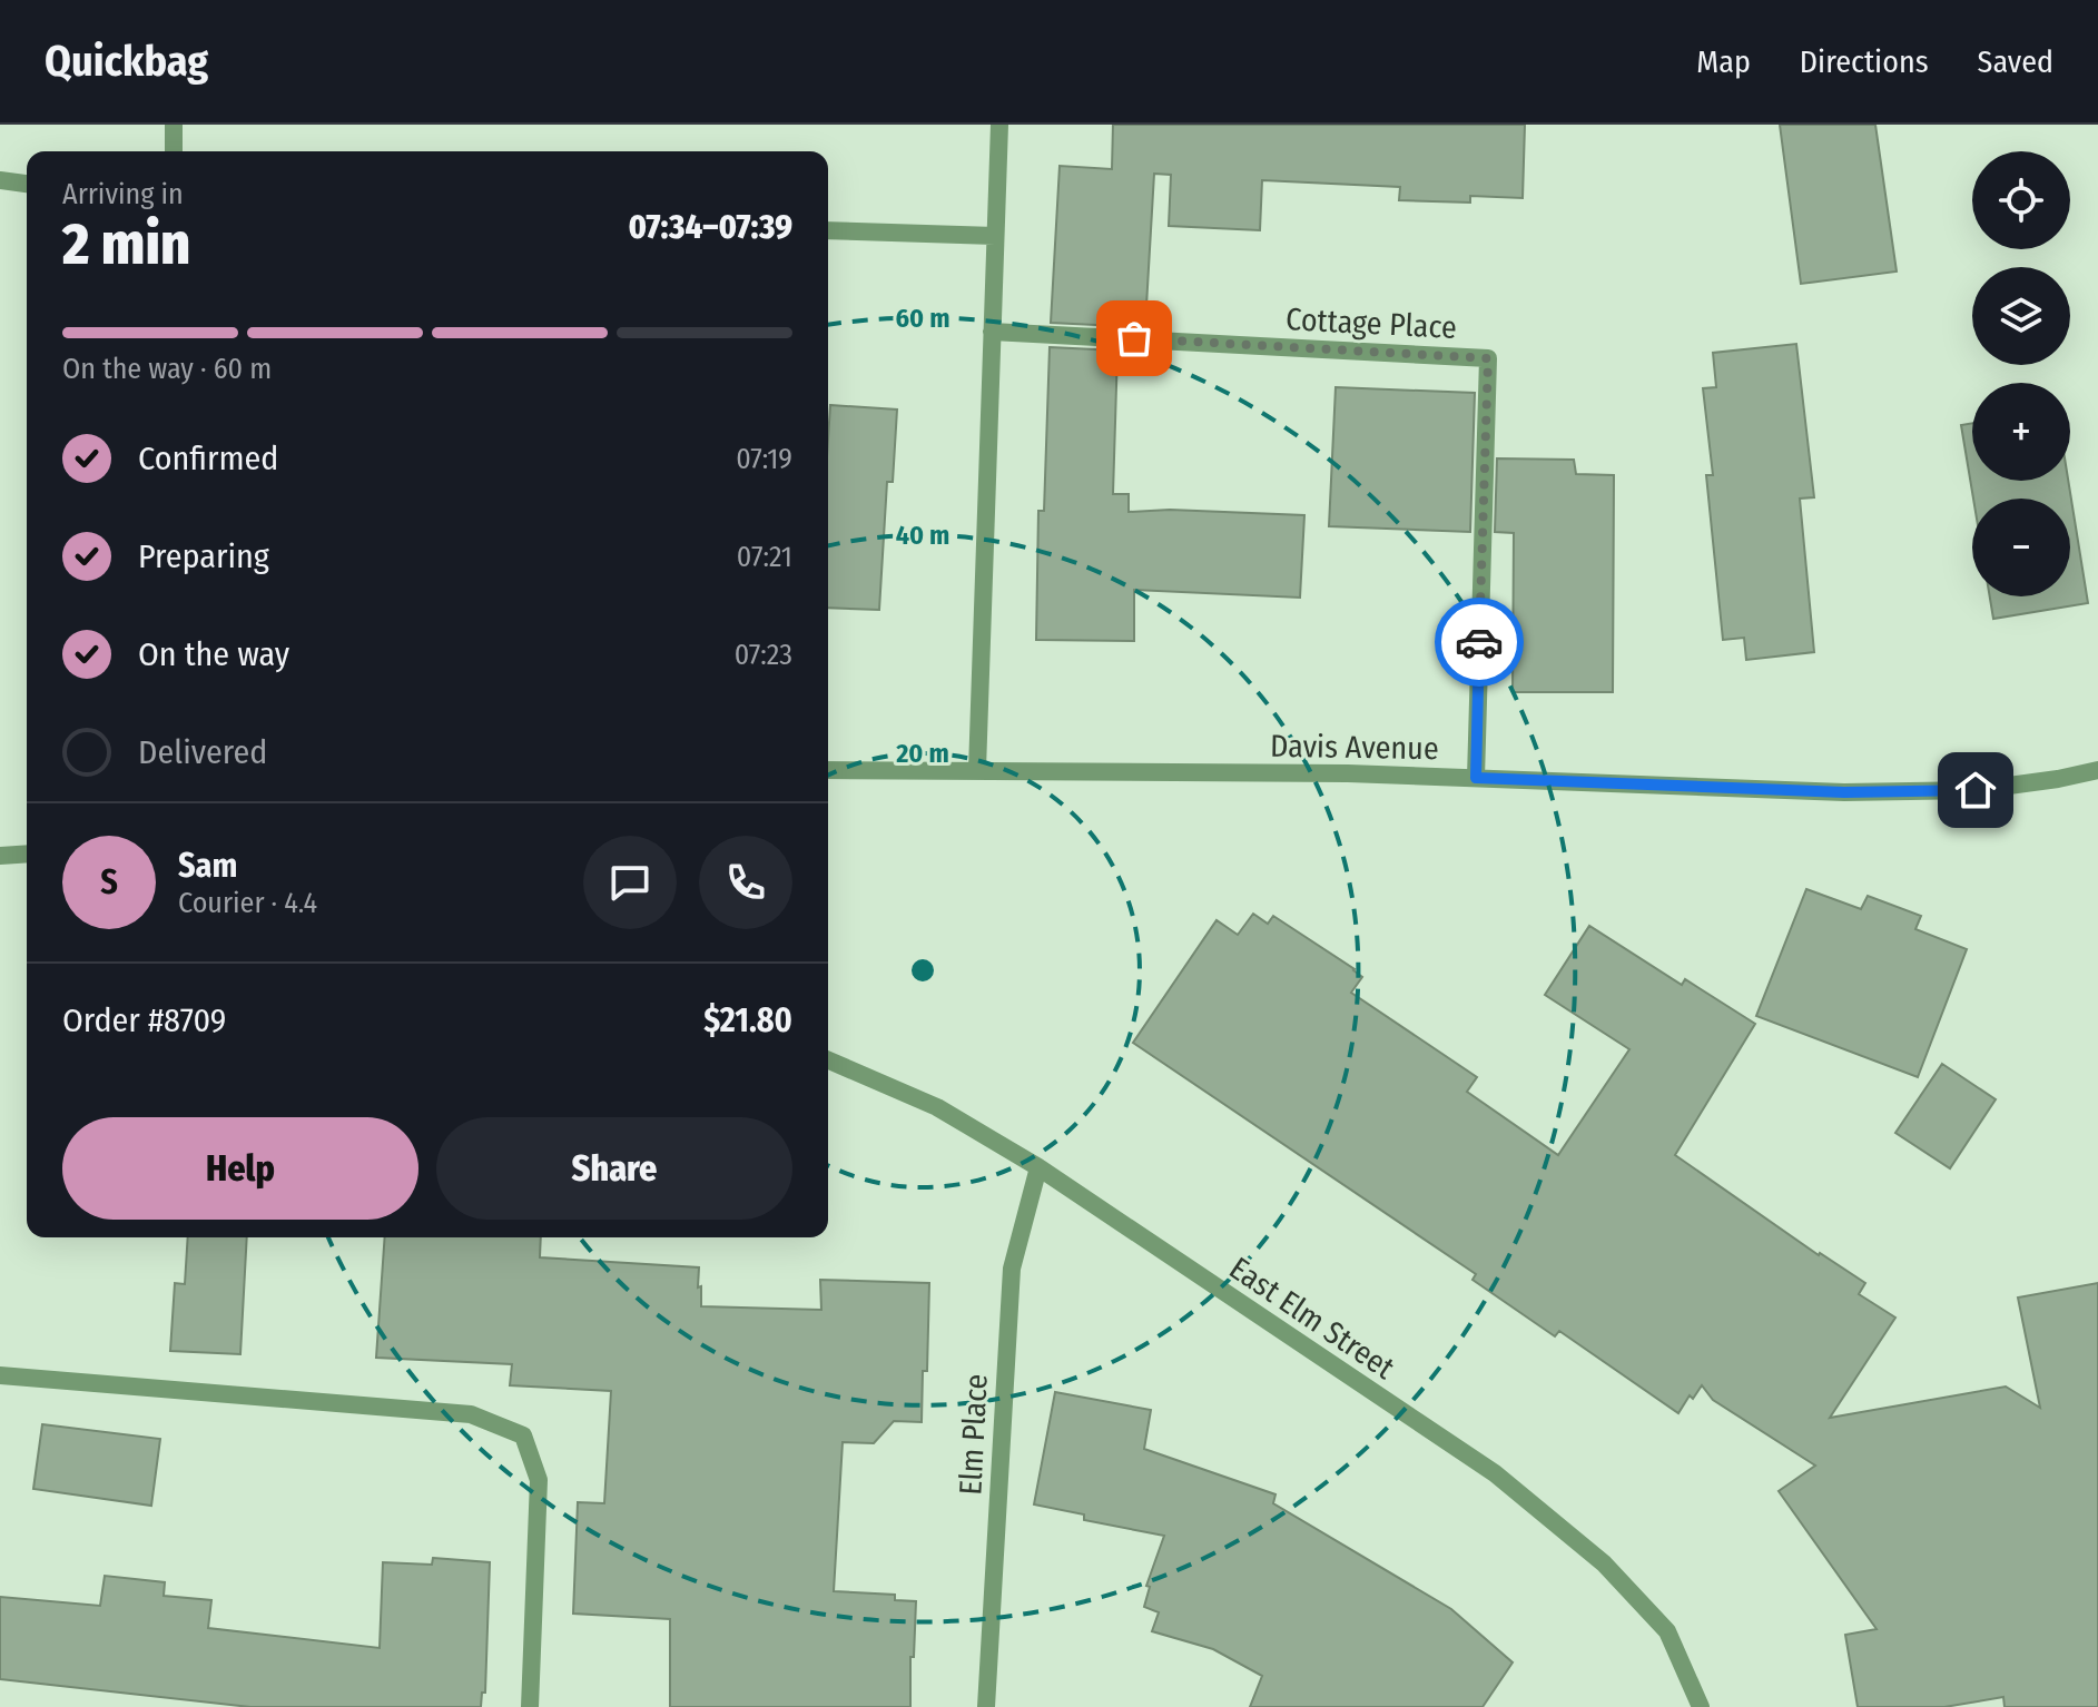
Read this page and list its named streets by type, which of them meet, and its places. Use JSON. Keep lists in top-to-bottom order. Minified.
{"streets":{"street":["Cottage Place","Davis Avenue","East Elm Street","Elm Place"]},"crossings":[["Cottage Place","Davis Avenue"],["East Elm Street","Elm Place"]],"page":{"header":"Quickbag","nav":["Map","Directions","Saved"],"map_buttons":["+","−"],"heading":["2 min","Arriving in","07:34–07:39"],"panel":["Sam","Courier · 4.4","Order #8709","$21.80"],"bar":"On the way · 60 m","list":[["Confirmed","07:19"],["Preparing","07:21"],["On the way","07:23"],"Delivered"],"round":"S","buttons":["Help","Share"]},"rings":["60 m","40 m","20 m"]}
